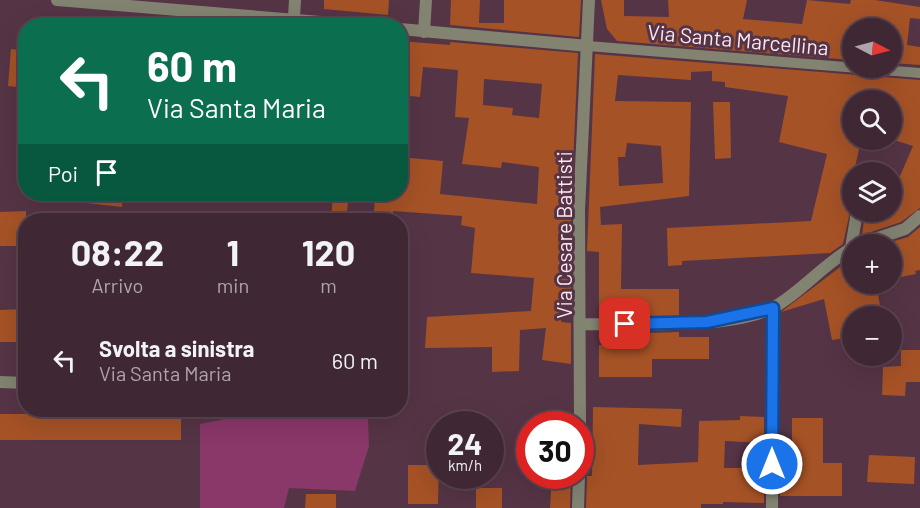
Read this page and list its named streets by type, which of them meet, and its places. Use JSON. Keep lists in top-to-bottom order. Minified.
{"streets":{"street":["Via Santa Marcellina","Via Cesare Battisti"]},"crossings":[["Via Santa Marcellina","Via Cesare Battisti"]],"north":"right","page":{"map_buttons":["+","−"],"turn":["60 m","Via Santa Maria"],"then":"Poi","eta":["08:22","Arrivo","1","min","120","m"],"list":[{"name":"Svolta a sinistra","note":"Via Santa Maria","value":"60 m"}],"speed":"24 km/h","limit":"30"}}
